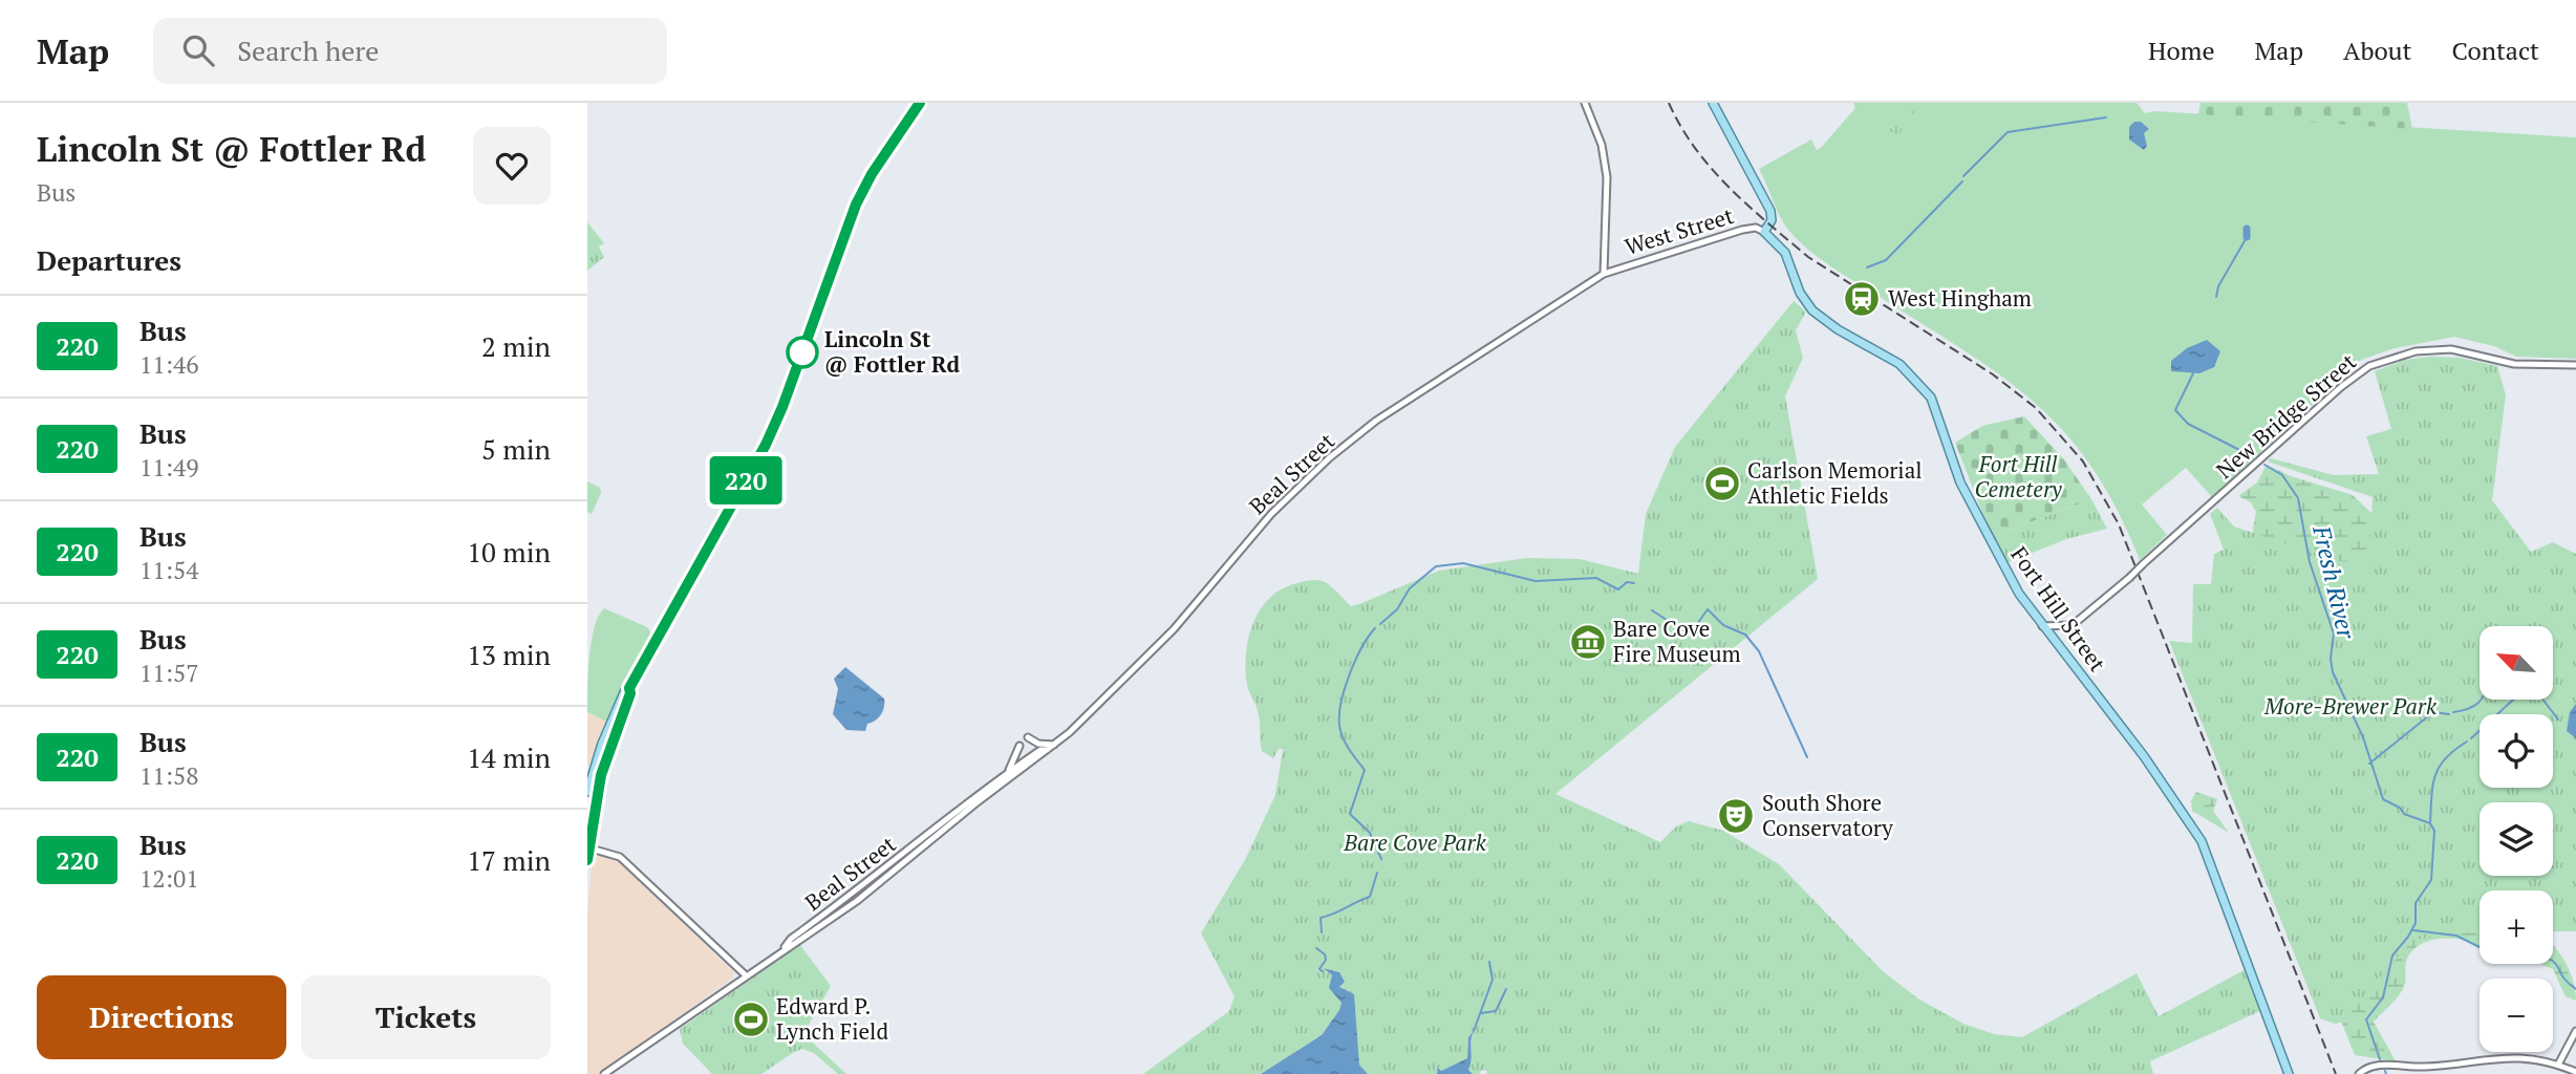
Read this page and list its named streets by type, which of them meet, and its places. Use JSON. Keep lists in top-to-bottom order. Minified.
{"streets":{"main road":["Fort Hill Street"],"street":["West Street","New Bridge Street","Beal Street"]},"crossings":[["West Street","Beal Street"],["West Street","Fort Hill Street"],["New Bridge Street","Fort Hill Street"]],"water":["Fresh River"],"parks":["Fort Hill Cemetery","More-Brewer Park","Bare Cove Park"],"places":{"station":["West Hingham"],"other":["Lincoln St @ Fottler Rd"],"sports":["Carlson Memorial Athletic Fields","Edward P. Lynch Field"],"museum":["Bare Cove Fire Museum"],"theatre":["South Shore Conservatory"]},"lines":["bus line 220"],"north":"top left","page":{"header":"Map","search":"Search here","nav":["Home","Map","About","Contact"],"heading":[["Lincoln St @ Fottler Rd","Bus"],"Departures"],"on_map":"220","list":[{"mark":"220","name":"Bus","note":"11:46","value":"2 min"},{"mark":"220","name":"Bus","note":"11:49","value":"5 min"},{"mark":"220","name":"Bus","note":"11:54","value":"10 min"},{"mark":"220","name":"Bus","note":"11:57","value":"13 min"},{"mark":"220","name":"Bus","note":"11:58","value":"14 min"},{"mark":"220","name":"Bus","note":"12:01","value":"17 min"}],"map_buttons":["+","−"],"buttons":["Directions","Tickets"]}}
